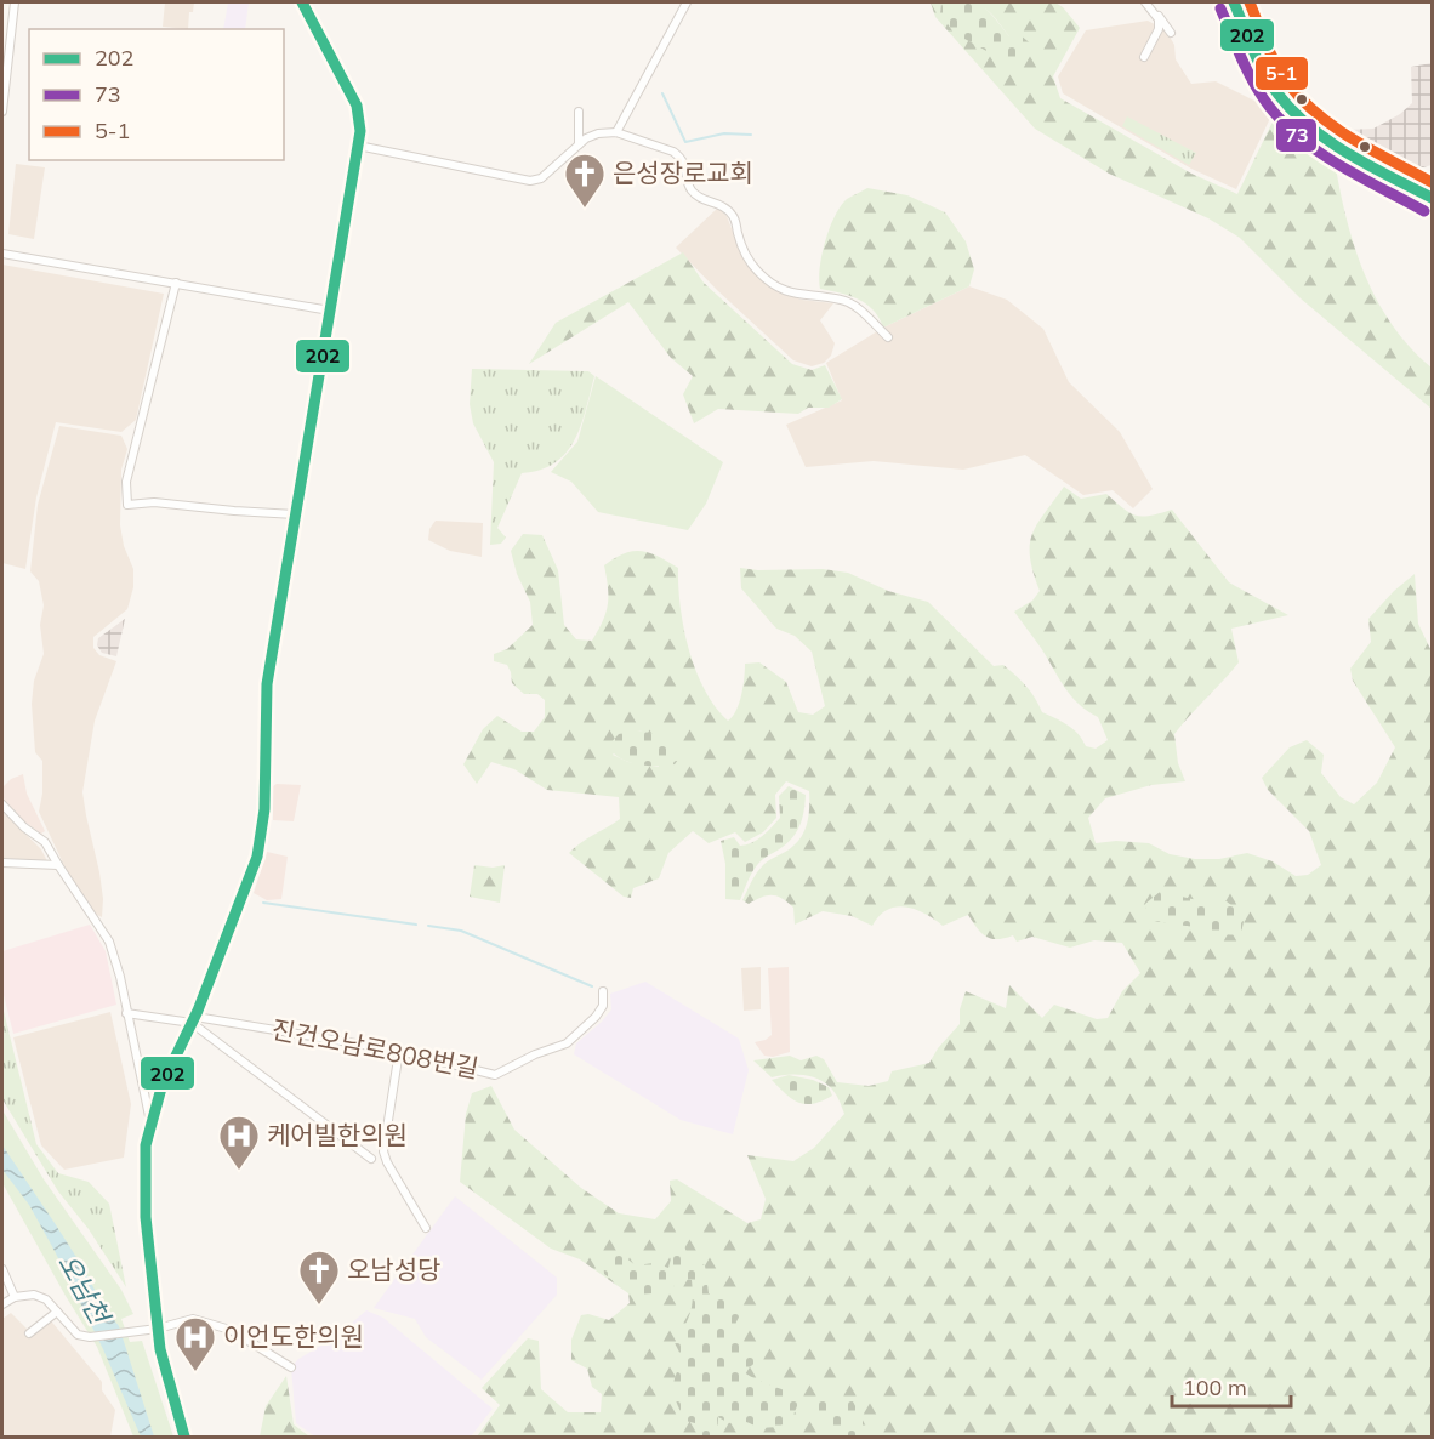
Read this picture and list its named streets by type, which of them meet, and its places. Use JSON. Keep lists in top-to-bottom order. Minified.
{"streets":{"street":["진건오남로808번길"]},"water":["오남천"],"places":{"church":["은성장로교회","오남성당"],"hospital":["케어빌한의원","이언도한의원"]},"lines":["transit line 202","transit line 5-1","transit line 73"],"legend":["202","73","5-1"],"scale_bar":"100 m"}
